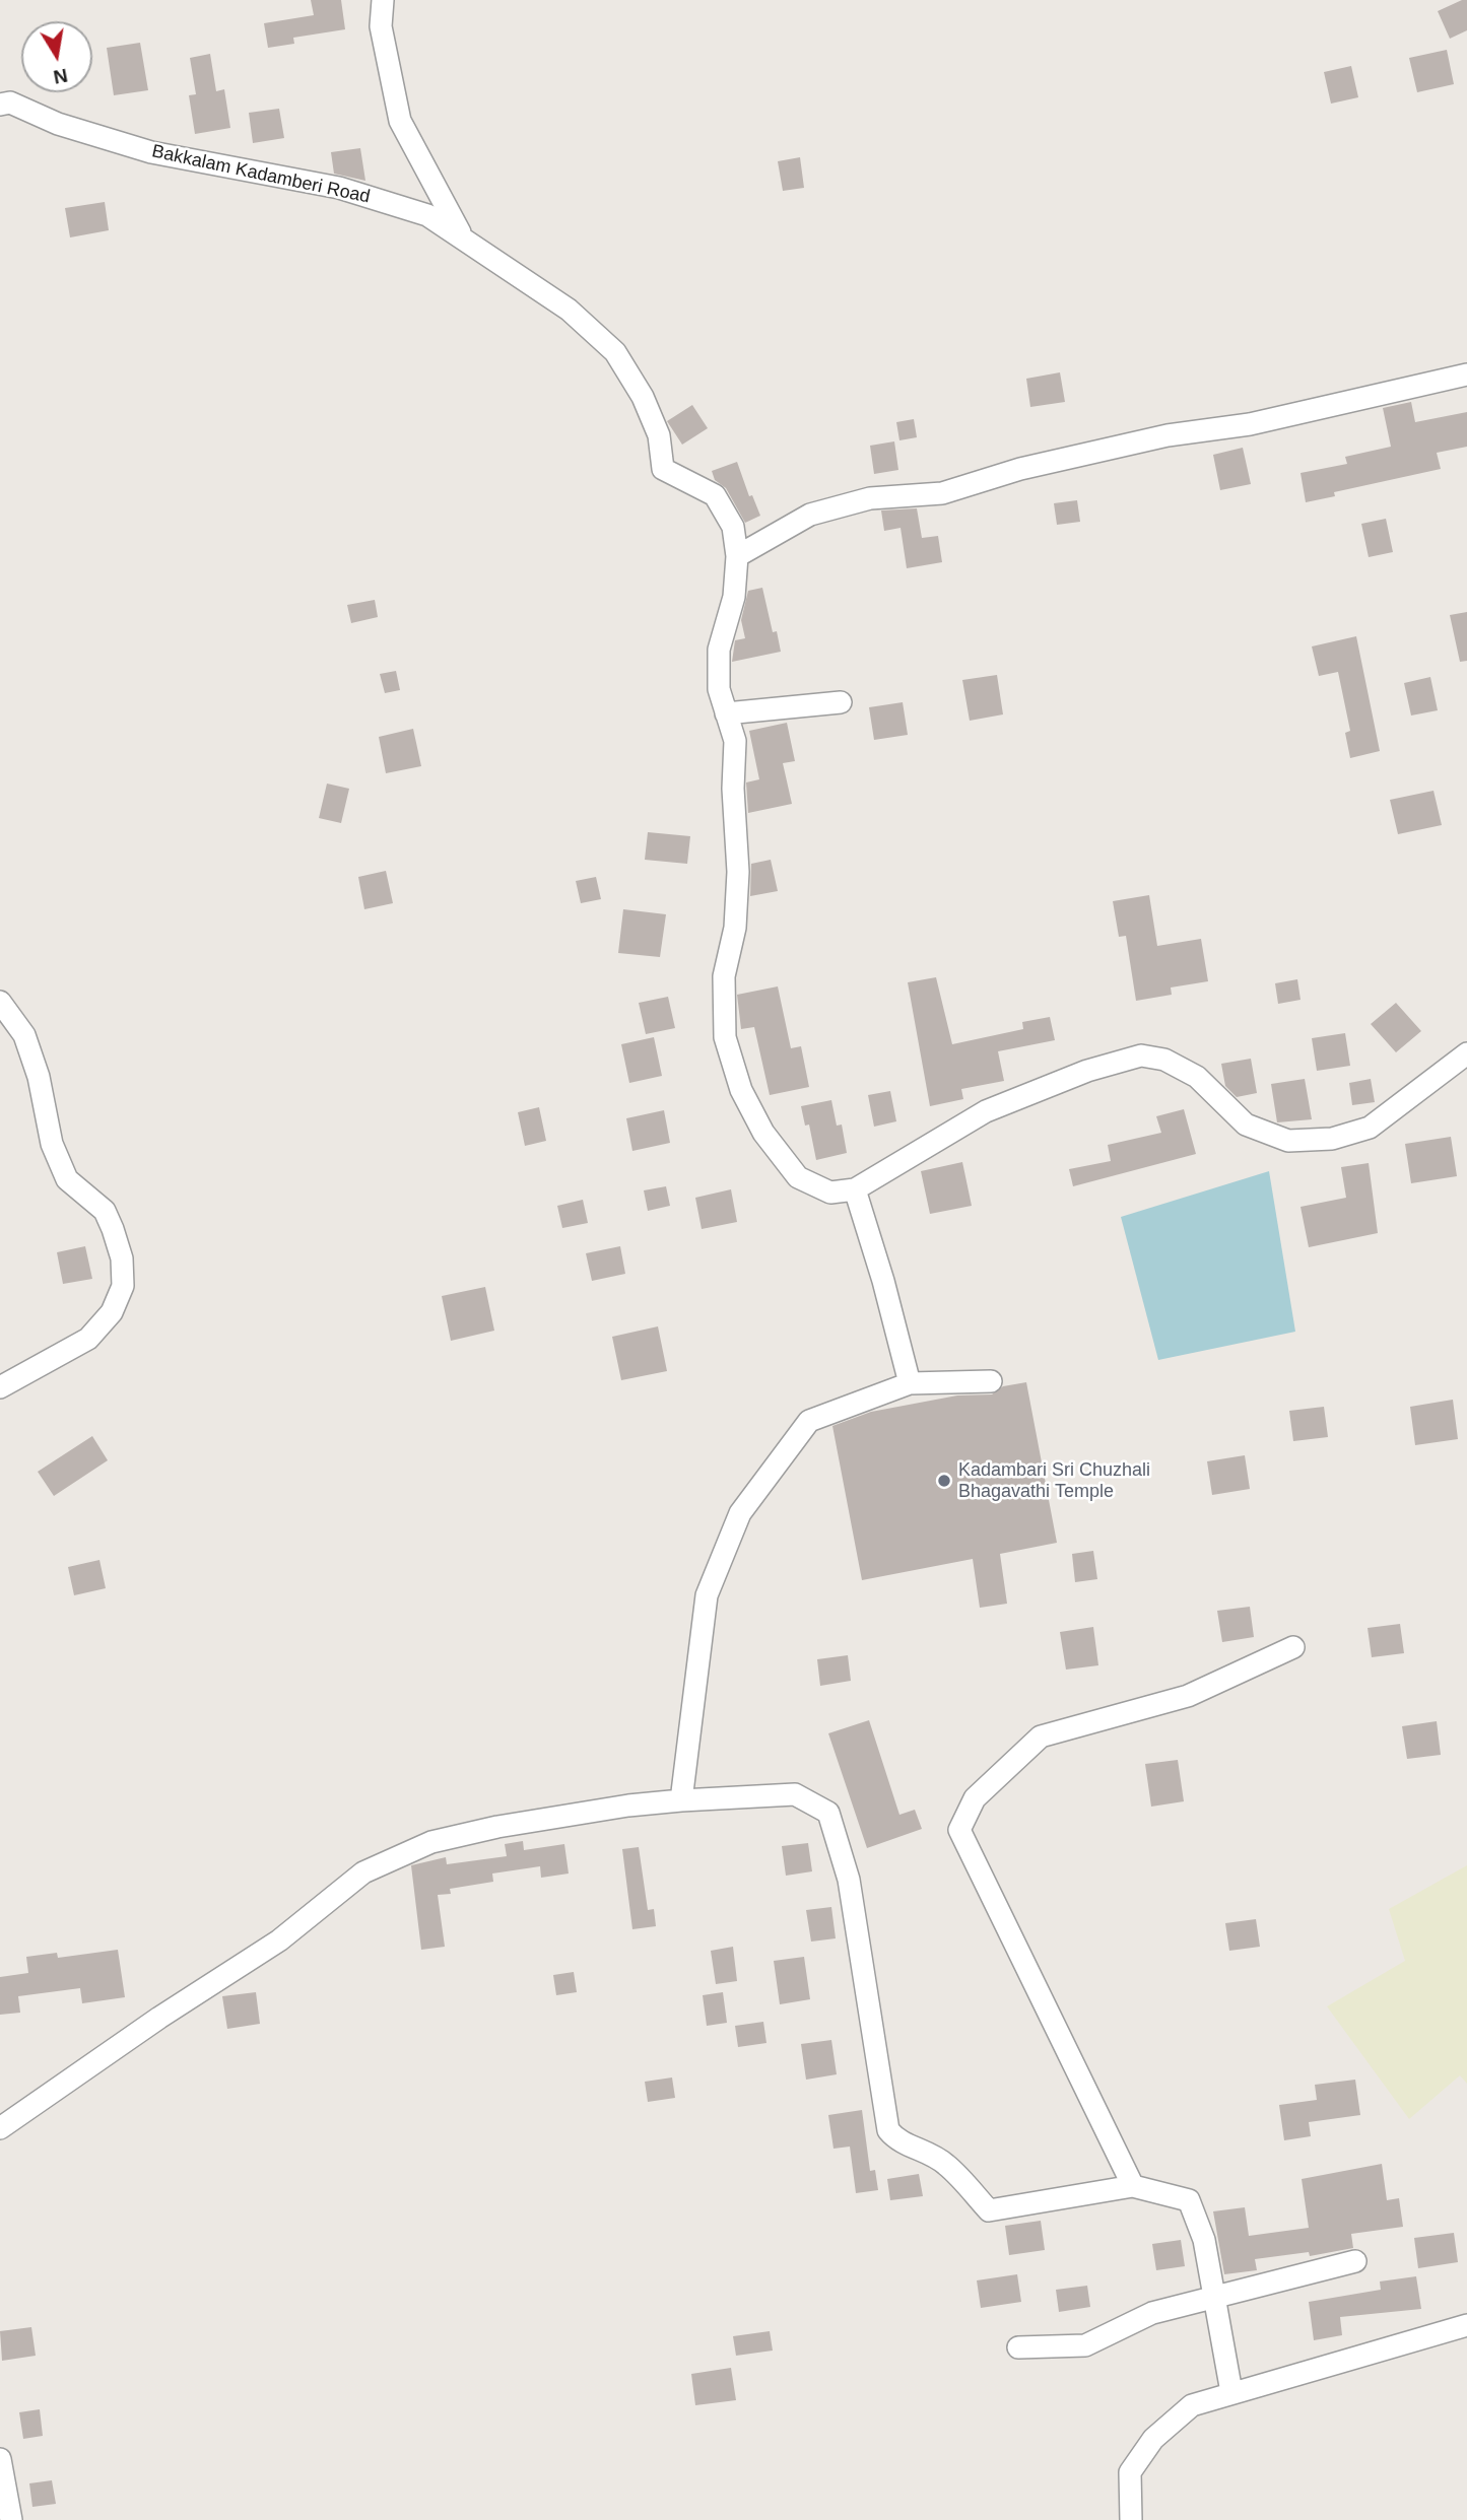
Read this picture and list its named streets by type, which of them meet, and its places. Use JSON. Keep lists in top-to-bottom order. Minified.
{"streets":{"street":["Bakkalam Kadamberi Road"]},"places":["Kadambari Sri Chuzhali Bhagavathi Temple"],"north":"bottom"}
